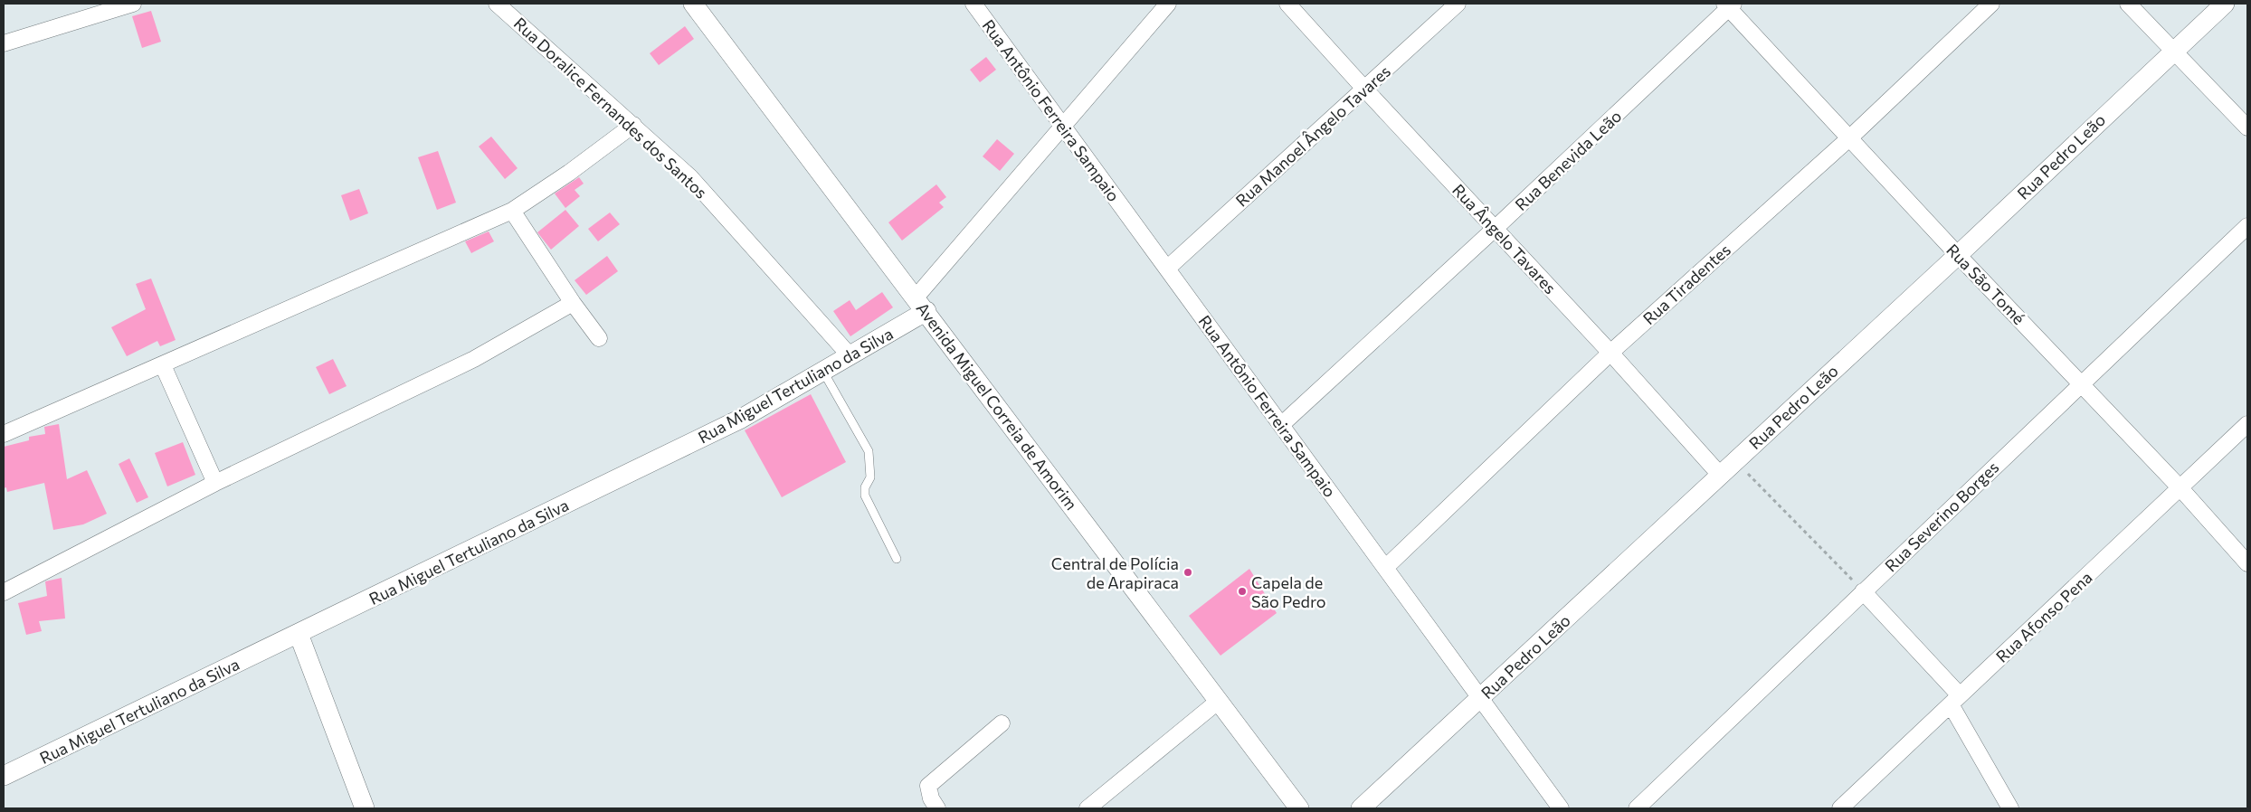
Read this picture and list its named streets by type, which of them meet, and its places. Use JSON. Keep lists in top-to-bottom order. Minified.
{"streets":{"street":["Rua Doralice Fernandes dos Santos","Rua Antônio Ferreira Sampaio","Rua Manoel Ângelo Tavares","Rua Pedro Leão","Rua Benevida Leão","Rua Ângelo Tavares","Rua Tiradentes","Rua São Tomé","Rua Miguel Tertuliano da Silva","Avenida Miguel Correia de Amorim","Rua Severino Borges","Rua Afonso Pena"]},"crossings":[["Rua Doralice Fernandes dos Santos","Rua Miguel Tertuliano da Silva"],["Rua Antônio Ferreira Sampaio","Rua Manoel Ângelo Tavares"],["Rua Antônio Ferreira Sampaio","Rua Pedro Leão"],["Rua Antônio Ferreira Sampaio","Rua Benevida Leão"],["Rua Antônio Ferreira Sampaio","Rua Tiradentes"],["Rua Manoel Ângelo Tavares","Rua Ângelo Tavares"],["Rua Pedro Leão","Rua Ângelo Tavares"],["Rua Pedro Leão","Rua São Tomé"],["Rua Benevida Leão","Rua Ângelo Tavares"],["Rua Benevida Leão","Rua São Tomé"],["Rua Ângelo Tavares","Rua Tiradentes"],["Rua Tiradentes","Rua São Tomé"],["Rua São Tomé","Rua Severino Borges"],["Rua São Tomé","Rua Afonso Pena"],["Rua Miguel Tertuliano da Silva","Avenida Miguel Correia de Amorim"]],"places":["Central de Polícia de Arapiraca","Capela de São Pedro"]}
